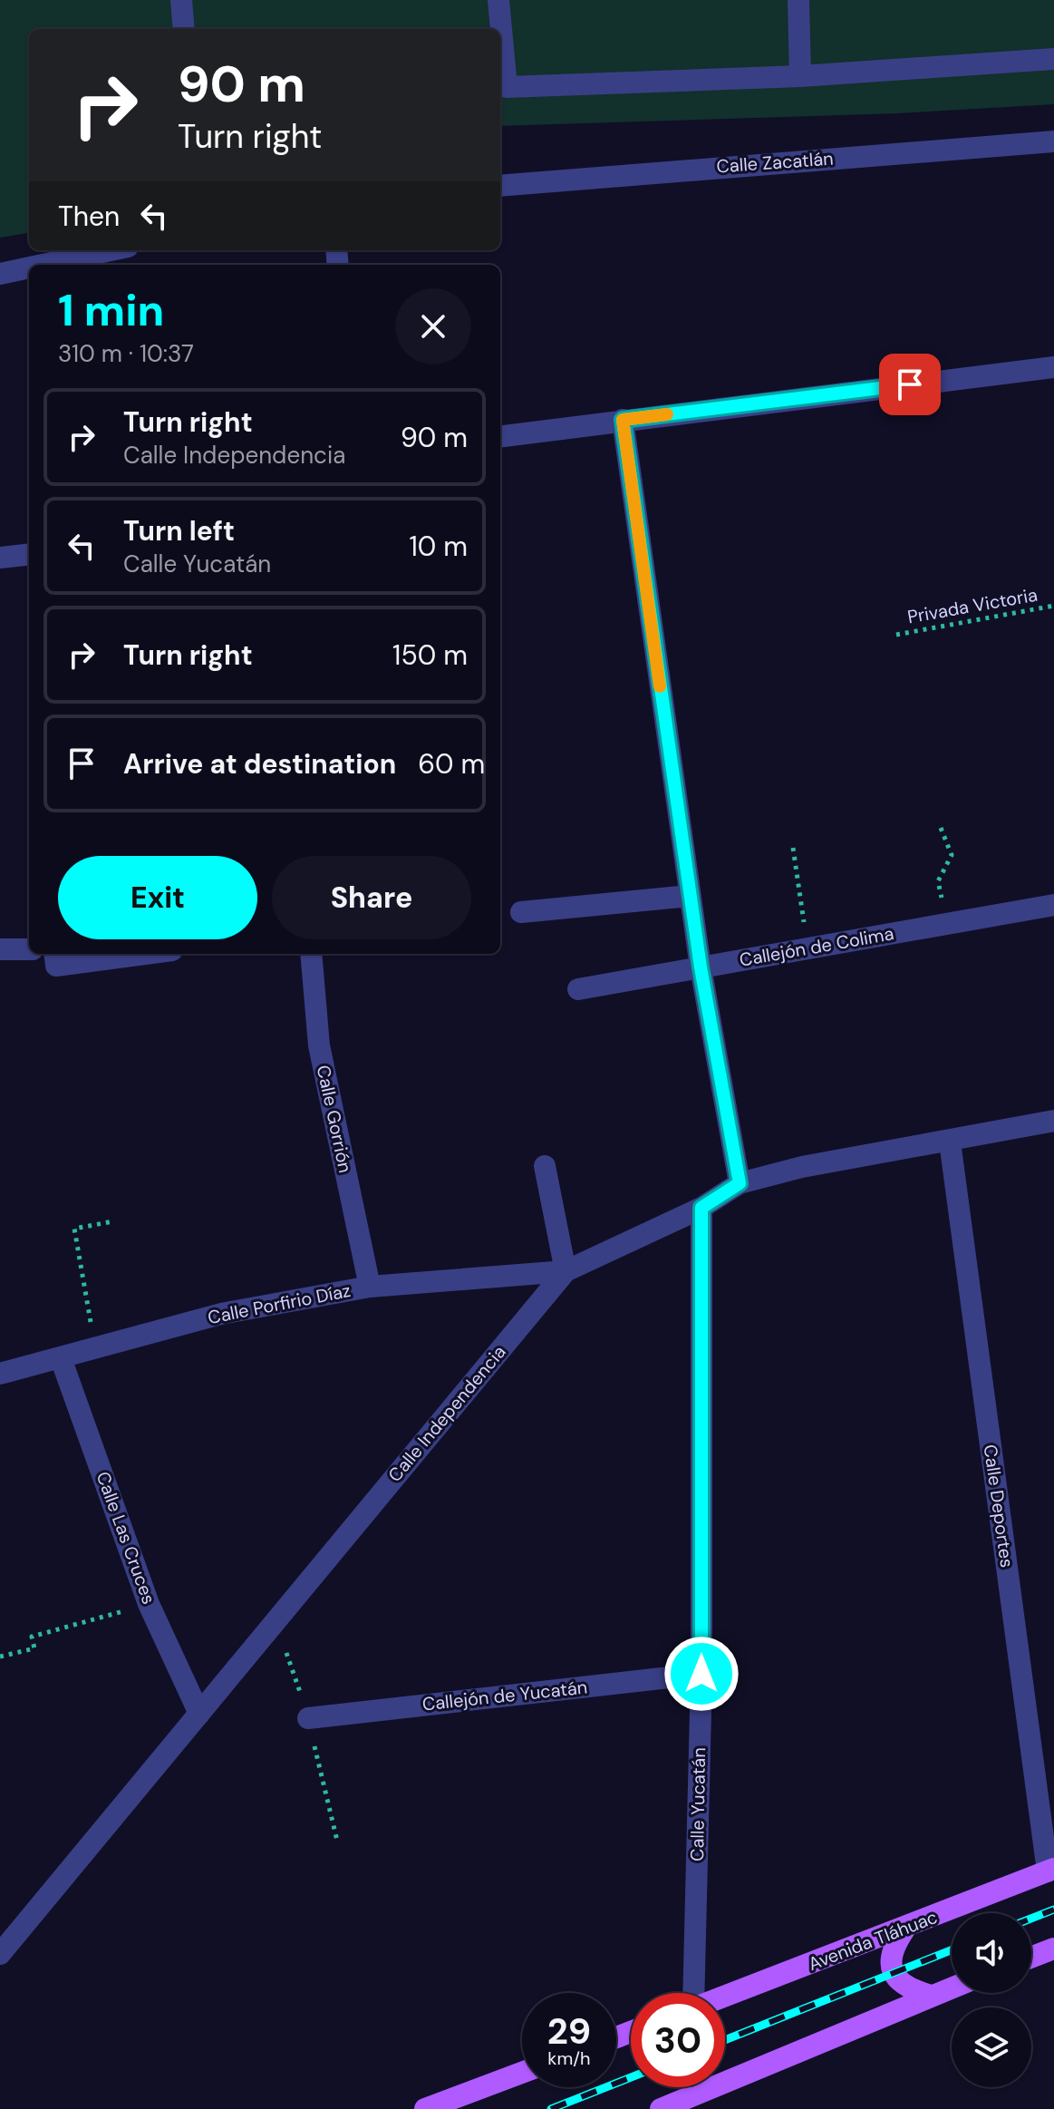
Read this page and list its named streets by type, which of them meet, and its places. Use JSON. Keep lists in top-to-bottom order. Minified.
{"streets":{"main road":["Avenida Tláhuac"],"street":["Calle Zacatlán","Callejón de Colima","Calle Gorrión","Calle Porfirio Díaz","Calle Independencia","Calle Deportes","Calle Las Cruces","Callejón de Yucatán","Calle Yucatán"],"path":["Privada Victoria"]},"crossings":[["Calle Gorrión","Calle Porfirio Díaz"],["Calle Porfirio Díaz","Calle Independencia"],["Calle Porfirio Díaz","Calle Las Cruces"],["Calle Independencia","Calle Deportes"],["Calle Independencia","Calle Las Cruces"],["Calle Independencia","Calle Yucatán"],["Calle Deportes","Avenida Tláhuac"],["Callejón de Yucatán","Calle Yucatán"]],"page":{"turn":["90 m","Turn right"],"then":"Then","heading":["1 min","310 m · 10:37"],"list":[{"name":"Turn right","note":"Calle Independencia","value":"90 m"},{"name":"Turn left","note":"Calle Yucatán","value":"10 m"},{"name":"Turn right","value":"150 m"},{"name":"Arrive at destination","value":"60 m"}],"buttons":["Exit","Share"],"speed":"29 km/h","limit":"30"}}
